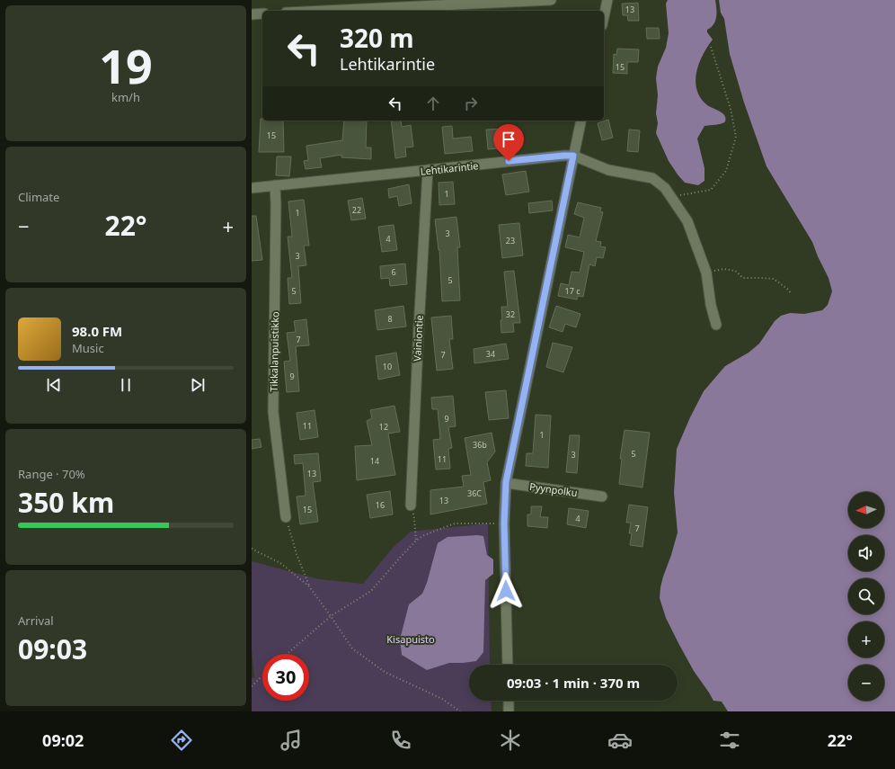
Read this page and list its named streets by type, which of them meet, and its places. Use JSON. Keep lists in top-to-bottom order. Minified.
{"streets":{"street":["Lehtikarintie","Vainiontie","Tikkalanpuistikko","Pyynpolku"]},"crossings":[["Lehtikarintie","Vainiontie"],["Lehtikarintie","Tikkalanpuistikko"]],"parks":["Kisapuisto"],"house_numbers":["13","15","15","1","22","1","3","4","23","3","6","5","5","17 c","32","8","7","34","7","10","9","9","11","12","1","36b","5","3","11","14","13","36C","13","16","15","4","7"],"north":"left","page":{"tile":[["19","km/h"],"Climate",["Range · 70%","350 km"],["Arrival","09:03"]],"turn":["320 m","Lehtikarintie"],"heat":["−","22°","+"],"song":["98.0 FM","Music"],"map_buttons":["+","−"],"limit":"30","trip":"09:03 · 1 min · 370 m","tabs":["09:02","22°"]}}
